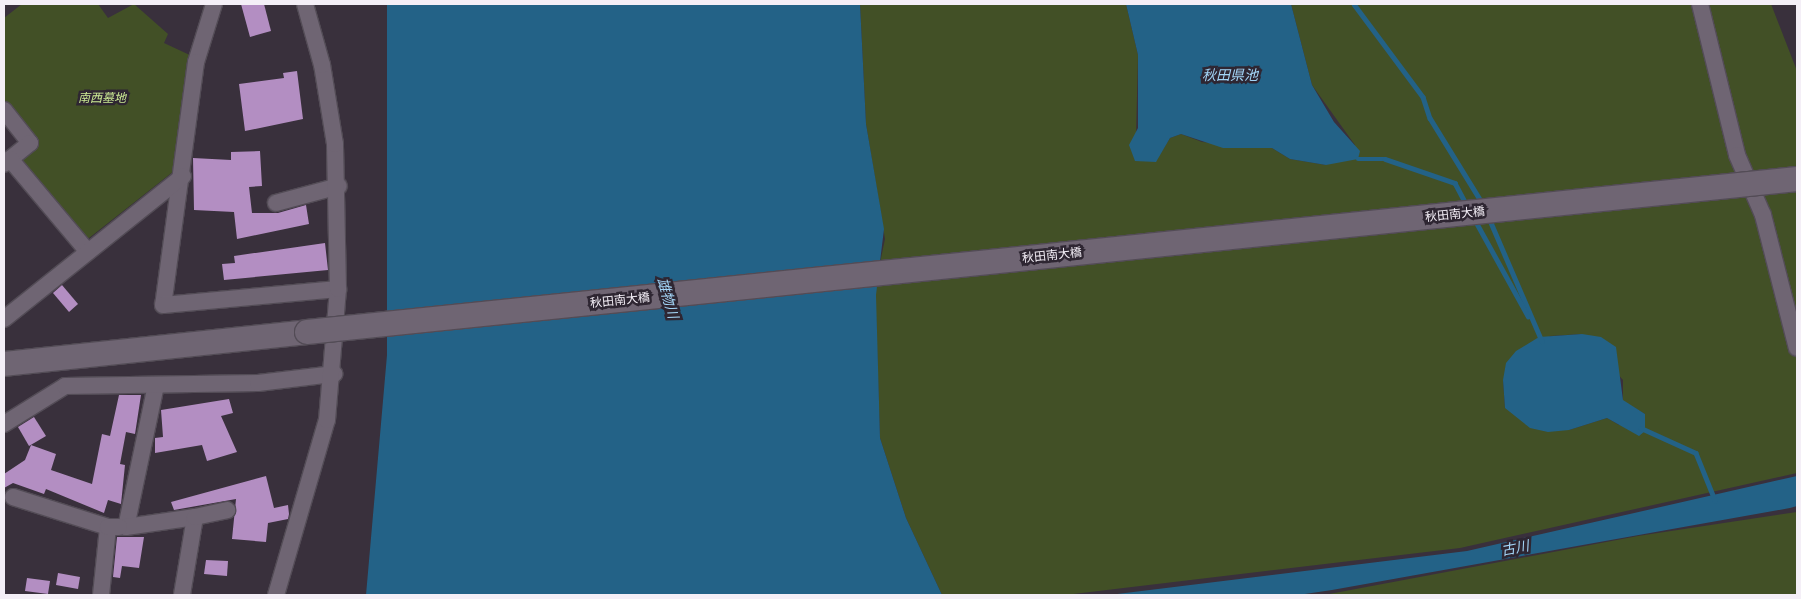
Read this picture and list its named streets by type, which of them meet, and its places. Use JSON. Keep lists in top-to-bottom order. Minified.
{"streets":{"street":["秋田南大橋"]},"water":["秋田県池","雄物川","古川"],"parks":["南西墓地"]}
